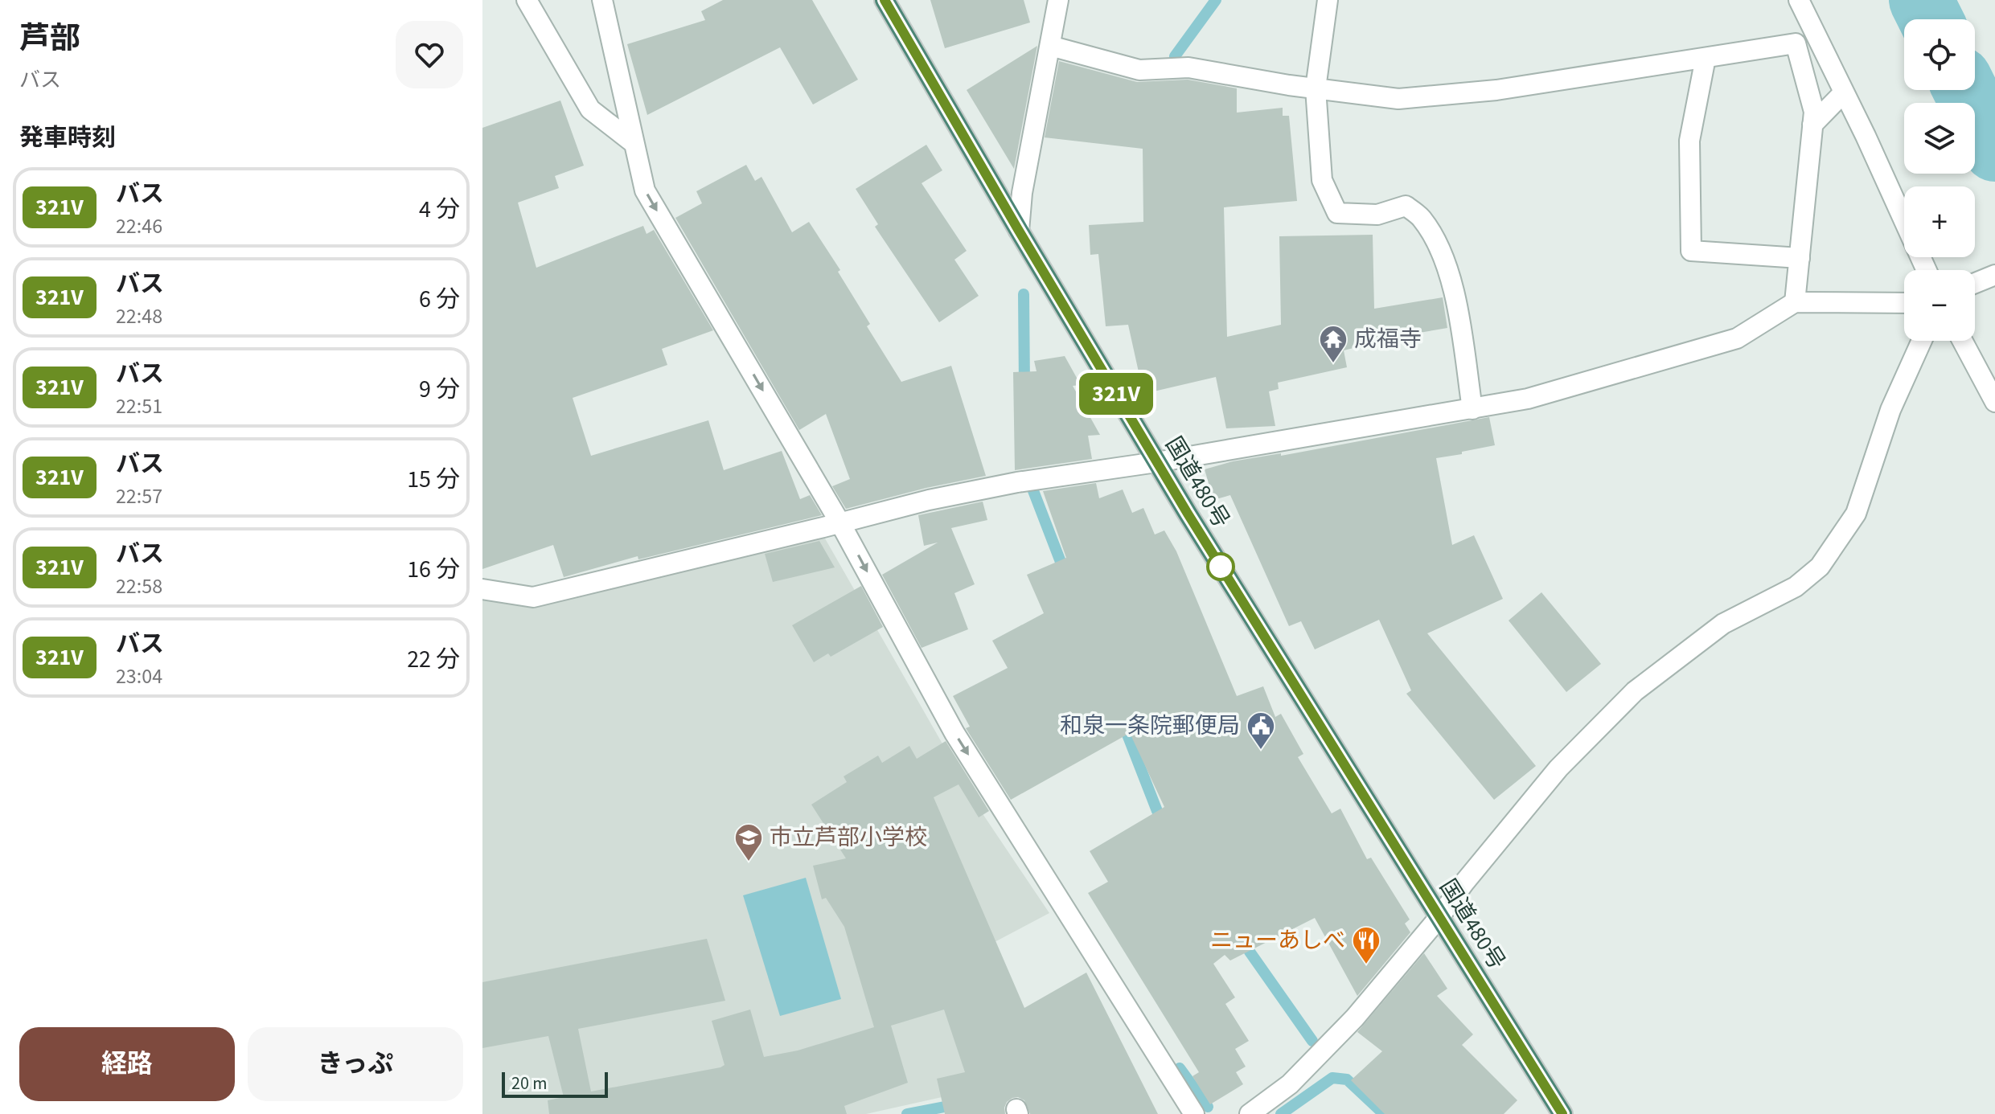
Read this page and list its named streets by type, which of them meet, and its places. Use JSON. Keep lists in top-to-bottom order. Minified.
{"streets":{"highway":["国道480号"]},"places":{"temple":["成福寺"],"public building":["和泉一条院郵便局"],"school or university":["市立芦部小学校"],"restaurant":["ニューあしべ"]},"lines":["bus line 321V"],"scale_bar":"20 m","page":{"heading":[["芦部","バス"],"発車時刻"],"on_map":"321V","map_buttons":["+","−"],"list":[{"mark":"321V","name":"バス","note":"22:46","value":"4 分"},{"mark":"321V","name":"バス","note":"22:48","value":"6 分"},{"mark":"321V","name":"バス","note":"22:51","value":"9 分"},{"mark":"321V","name":"バス","note":"22:57","value":"15 分"},{"mark":"321V","name":"バス","note":"22:58","value":"16 分"},{"mark":"321V","name":"バス","note":"23:04","value":"22 分"}],"buttons":["経路","きっぷ"],"scale":"20 m"}}
